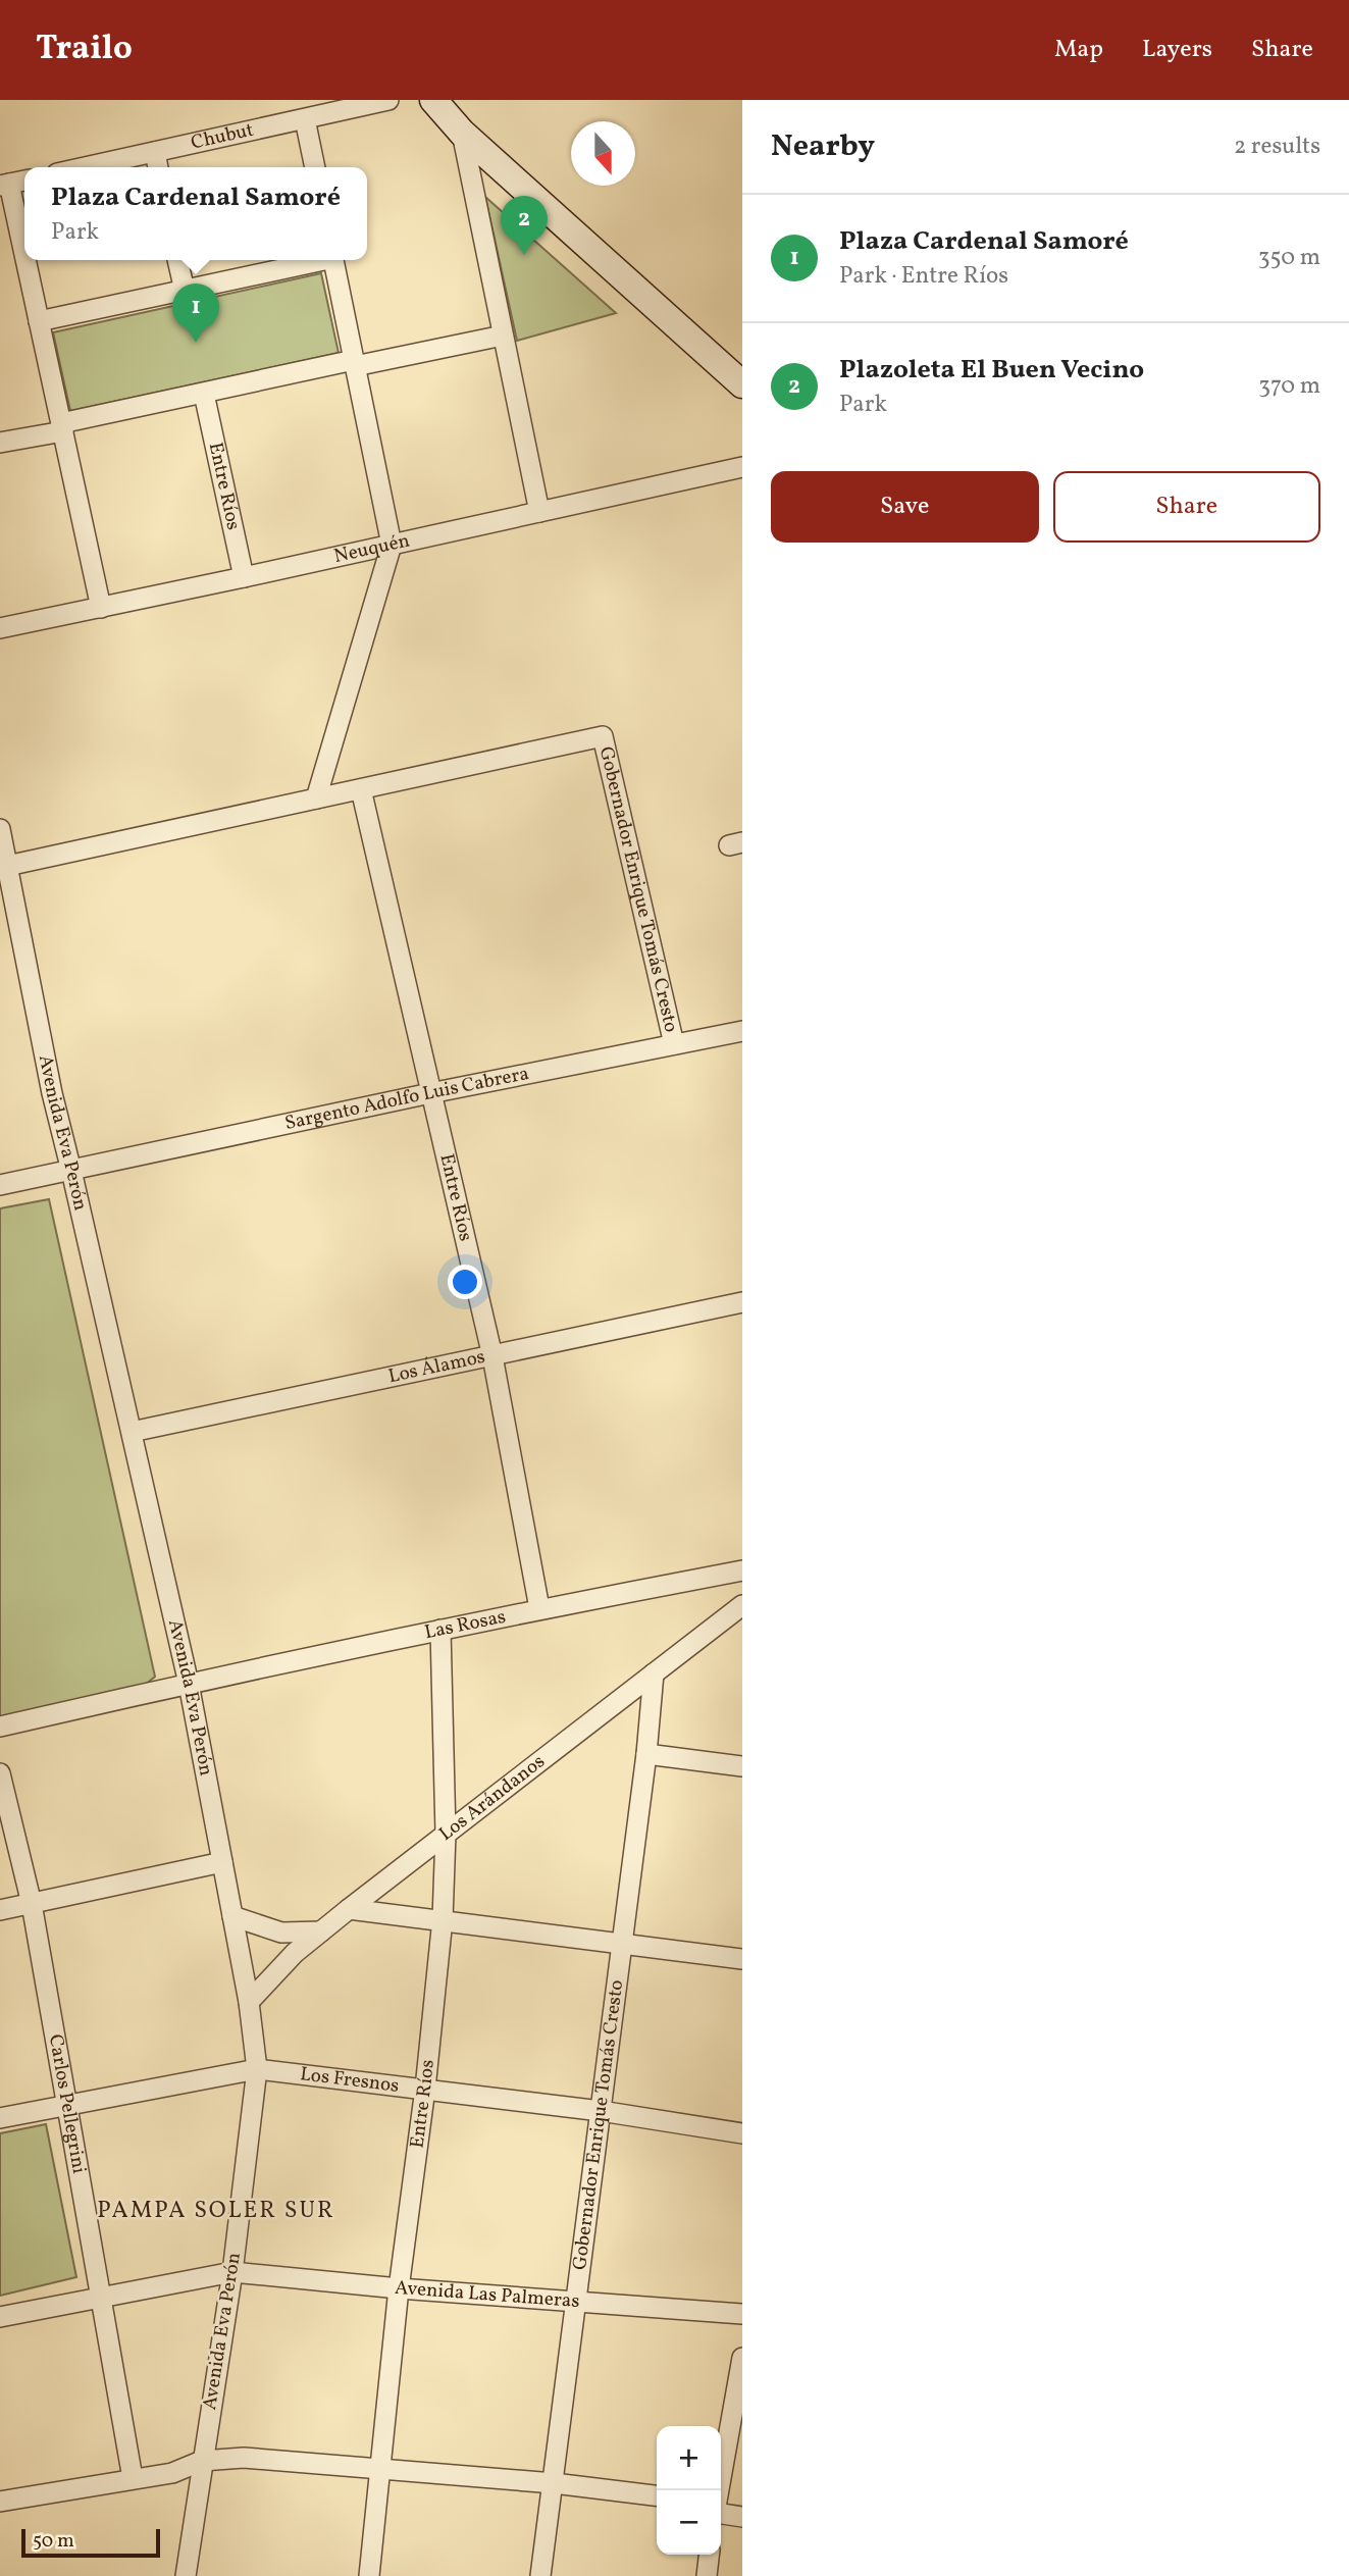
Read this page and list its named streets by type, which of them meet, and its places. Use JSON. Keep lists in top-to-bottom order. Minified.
{"streets":{"street":["Chubut","Entre Ríos","Neuquén","Gobernador Enrique Tomás Cresto","Sargento Adolfo Luis Cabrera","Avenida Eva Perón","Los Álamos","Las Rosas","Los Arándanos","Los Fresnos","Carlos Pellegrini","Avenida Las Palmeras"]},"crossings":[["Entre Ríos","Neuquén"],["Entre Ríos","Gobernador Enrique Tomás Cresto"],["Entre Ríos","Sargento Adolfo Luis Cabrera"],["Entre Ríos","Los Álamos"],["Entre Ríos","Las Rosas"],["Entre Ríos","Los Arándanos"],["Entre Ríos","Los Fresnos"],["Entre Ríos","Avenida Las Palmeras"],["Gobernador Enrique Tomás Cresto","Sargento Adolfo Luis Cabrera"],["Gobernador Enrique Tomás Cresto","Los Arándanos"],["Gobernador Enrique Tomás Cresto","Los Fresnos"],["Gobernador Enrique Tomás Cresto","Avenida Las Palmeras"],["Sargento Adolfo Luis Cabrera","Avenida Eva Perón"],["Avenida Eva Perón","Los Álamos"],["Avenida Eva Perón","Las Rosas"],["Avenida Eva Perón","Los Arándanos"],["Avenida Eva Perón","Los Fresnos"],["Avenida Eva Perón","Avenida Las Palmeras"],["Los Fresnos","Carlos Pellegrini"],["Carlos Pellegrini","Avenida Las Palmeras"]],"districts":["PAMPA SOLER SUR"],"scale_bar":"50 m","north":"bottom","page":{"header":"Trailo","nav":["Map","Layers","Share"],"heading":["Nearby","2 results"],"popup":["Plaza Cardenal Samoré","Park"],"list":[{"mark":"1","name":"Plaza Cardenal Samoré","note":"Park · Entre Ríos","value":"350 m"},{"mark":"2","name":"Plazoleta El Buen Vecino","note":"Park","value":"370 m"}],"pins":["2","1"],"buttons":["Save","Share"],"map_buttons":["+","−"],"scale":"50 m"}}
